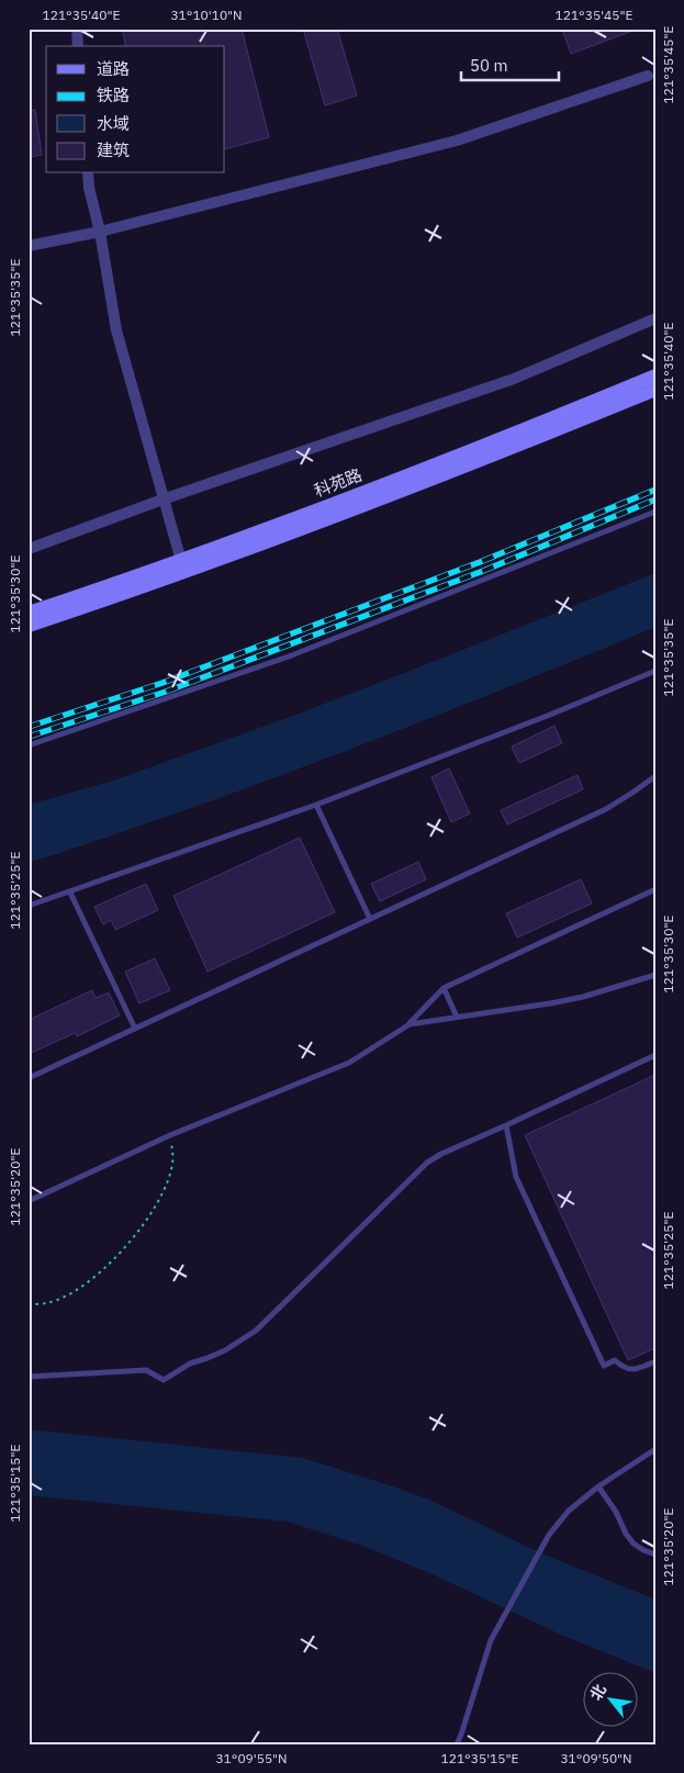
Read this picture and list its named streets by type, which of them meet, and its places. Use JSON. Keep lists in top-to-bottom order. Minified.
{"streets":{"street":["科苑路"]},"legend":["道路","铁路","水域","建筑"],"scale_bar":"50 m","north":"top left","coordinates":["121°35'40\"E","31°10'10\"N","121°35'45\"E","121°35'35\"E","121°35'30\"E","121°35'25\"E","121°35'20\"E","121°35'15\"E","31°09'55\"N","31°09'50\"N"]}
